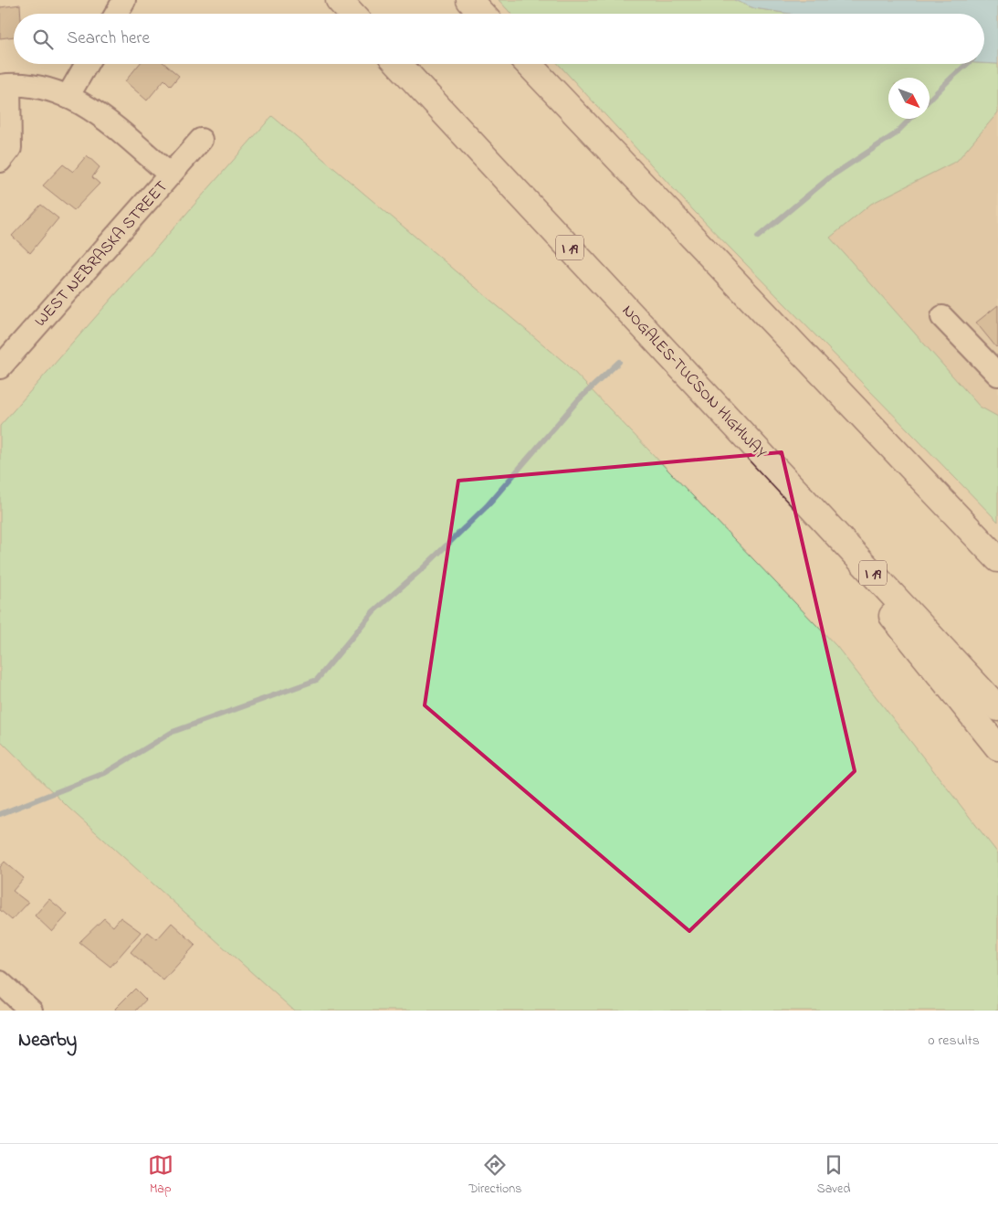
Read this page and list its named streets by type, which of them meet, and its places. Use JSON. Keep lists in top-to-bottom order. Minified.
{"streets":{"highway":["I 19","NOGALES–TUCSON HIGHWAY"],"street":["WEST NEBRASKA STREET"]},"north":"bottom right","page":{"search":"Search here","heading":["Nearby","0 results"],"nav":["Map","Directions","Saved"]}}
